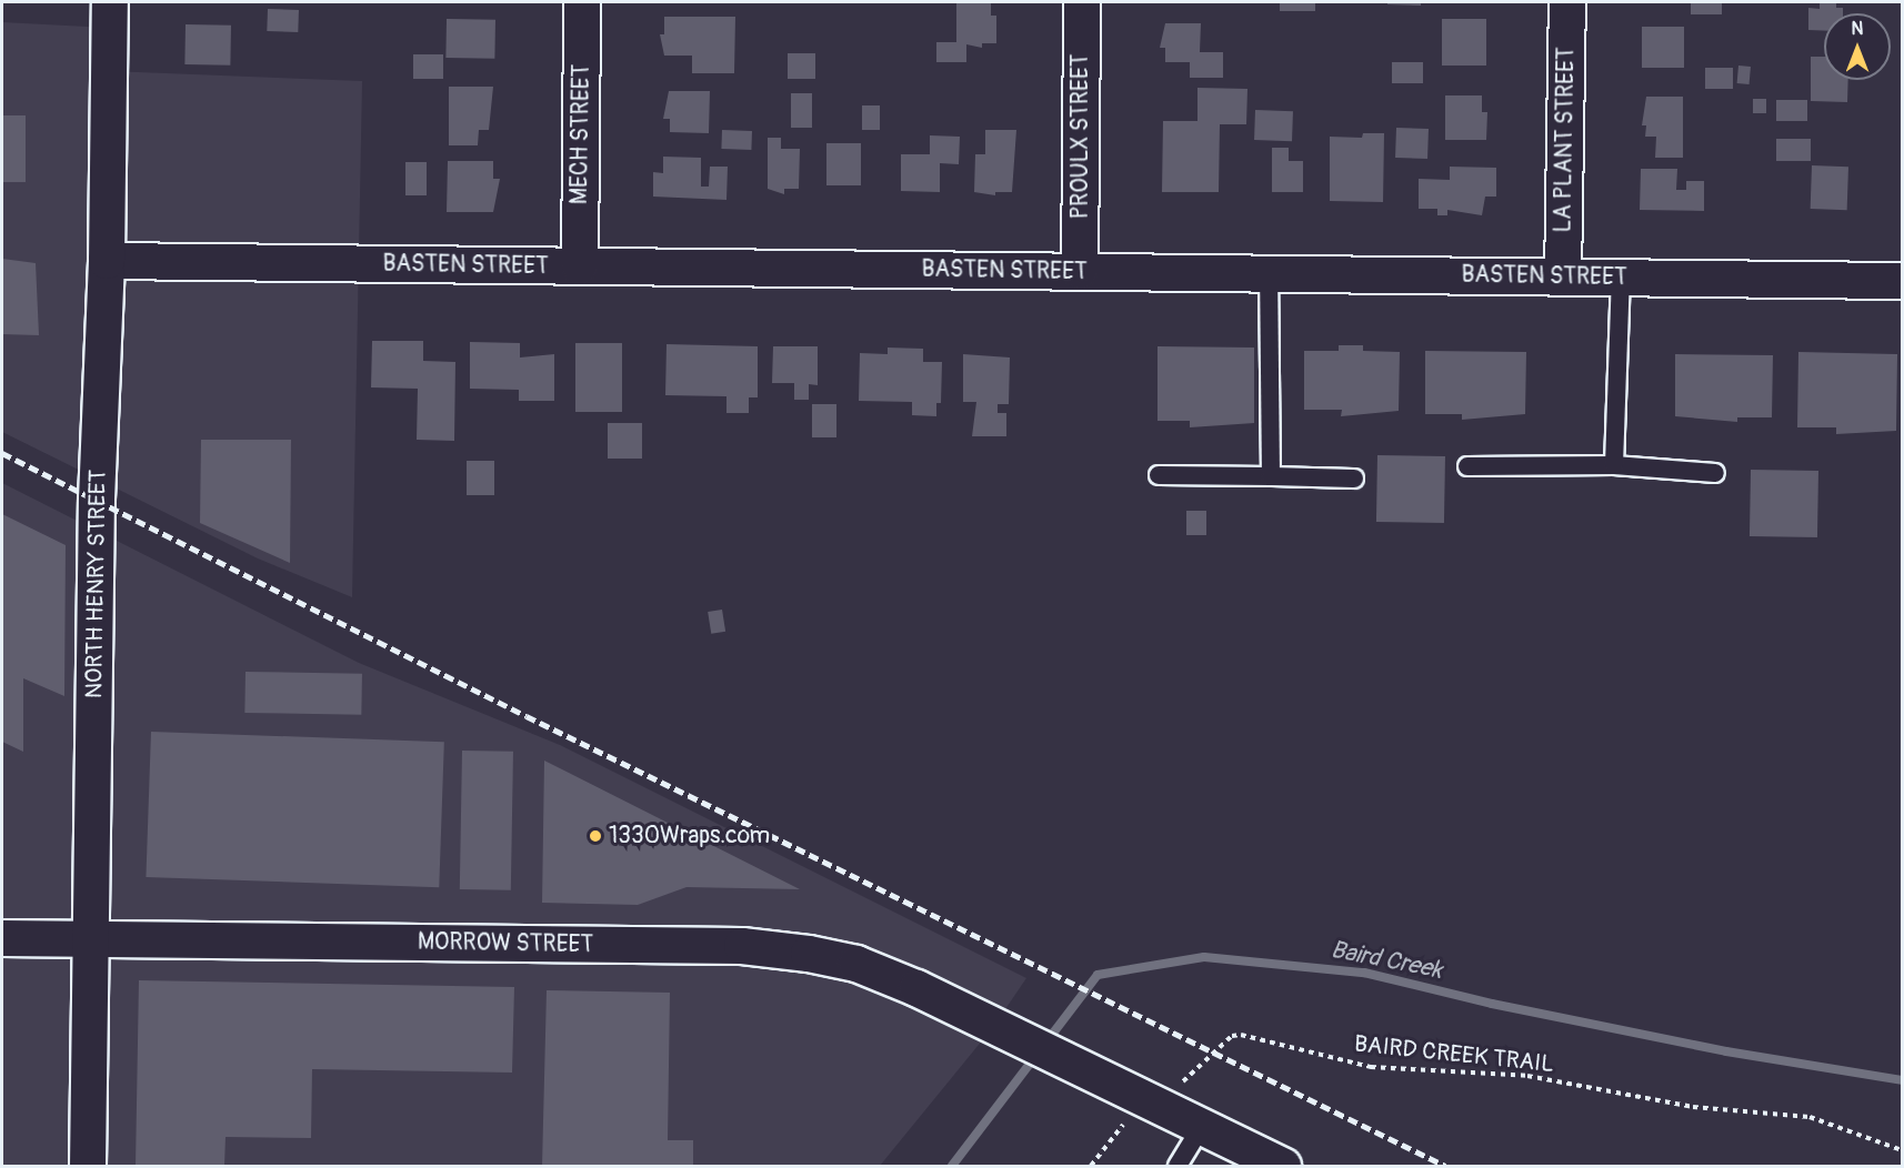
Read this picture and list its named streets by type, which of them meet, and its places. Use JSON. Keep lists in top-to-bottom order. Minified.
{"streets":{"street":["MECH STREET","PROULX STREET","LA PLANT STREET","BASTEN STREET","NORTH HENRY STREET","MORROW STREET"],"path":["BAIRD CREEK TRAIL"]},"crossings":[["MECH STREET","BASTEN STREET"],["PROULX STREET","BASTEN STREET"],["LA PLANT STREET","BASTEN STREET"],["BASTEN STREET","NORTH HENRY STREET"],["NORTH HENRY STREET","MORROW STREET"],["MORROW STREET","BAIRD CREEK TRAIL"]],"water":["Baird Creek"],"places":["1330Wraps.com"],"north":"top"}
